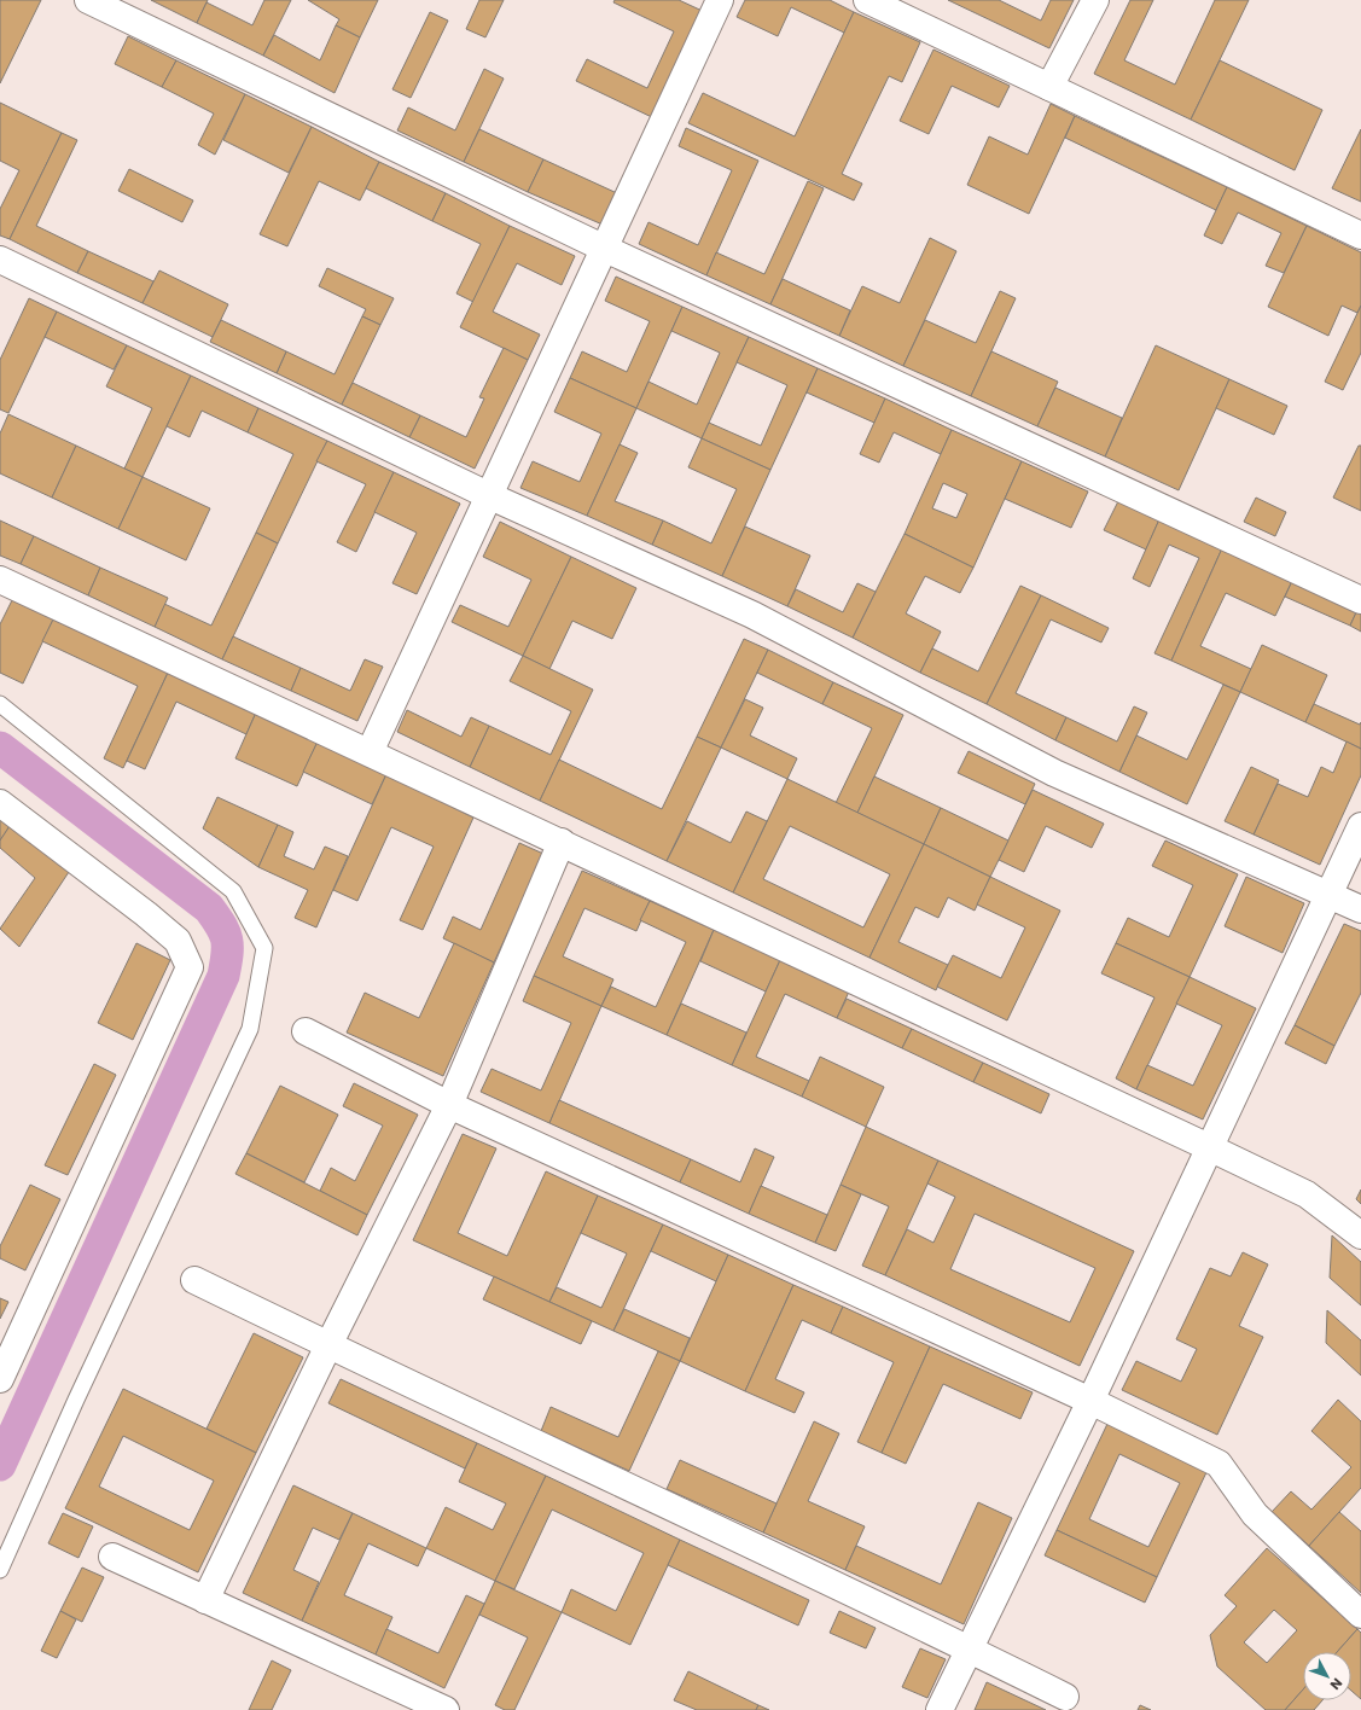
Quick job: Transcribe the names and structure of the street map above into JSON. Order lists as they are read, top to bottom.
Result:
{
  "north": "bottom right"
}
